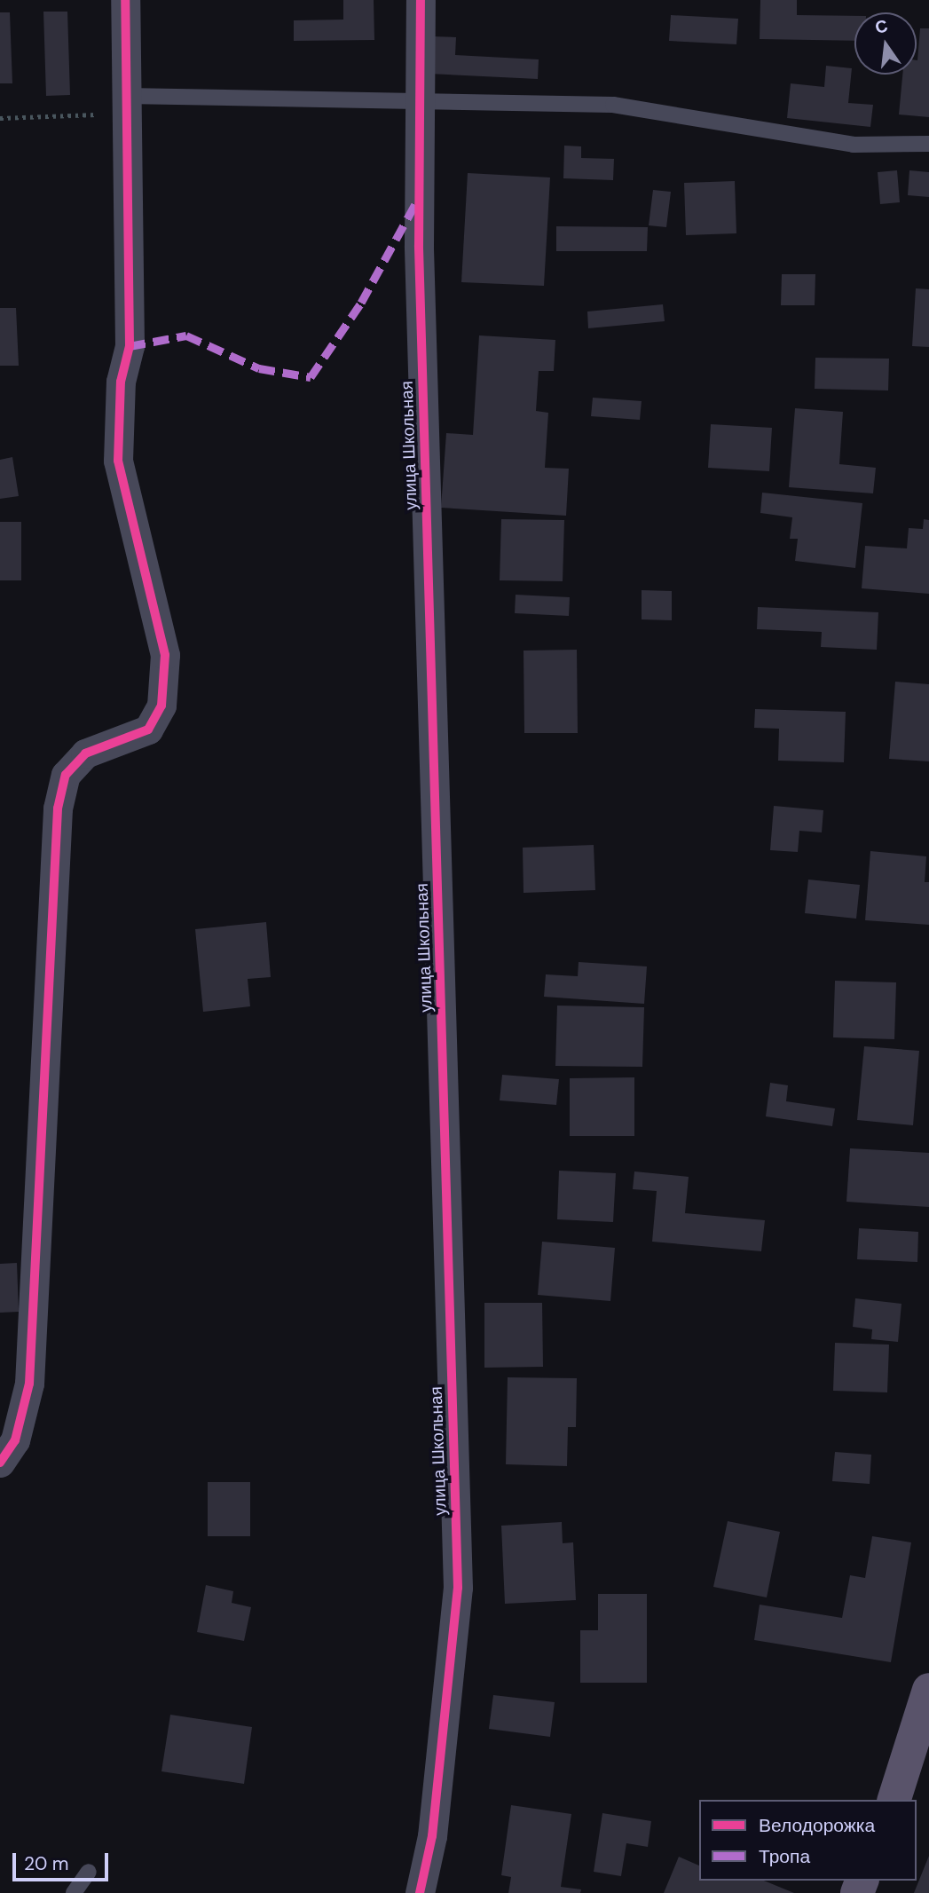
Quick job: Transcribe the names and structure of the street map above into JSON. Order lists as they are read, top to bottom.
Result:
{
  "streets": {
    "street": ["улица Школьная"]
  },
  "legend": ["Велодорожка", "Тропа"],
  "scale_bar": "20 m",
  "north": "top"
}
